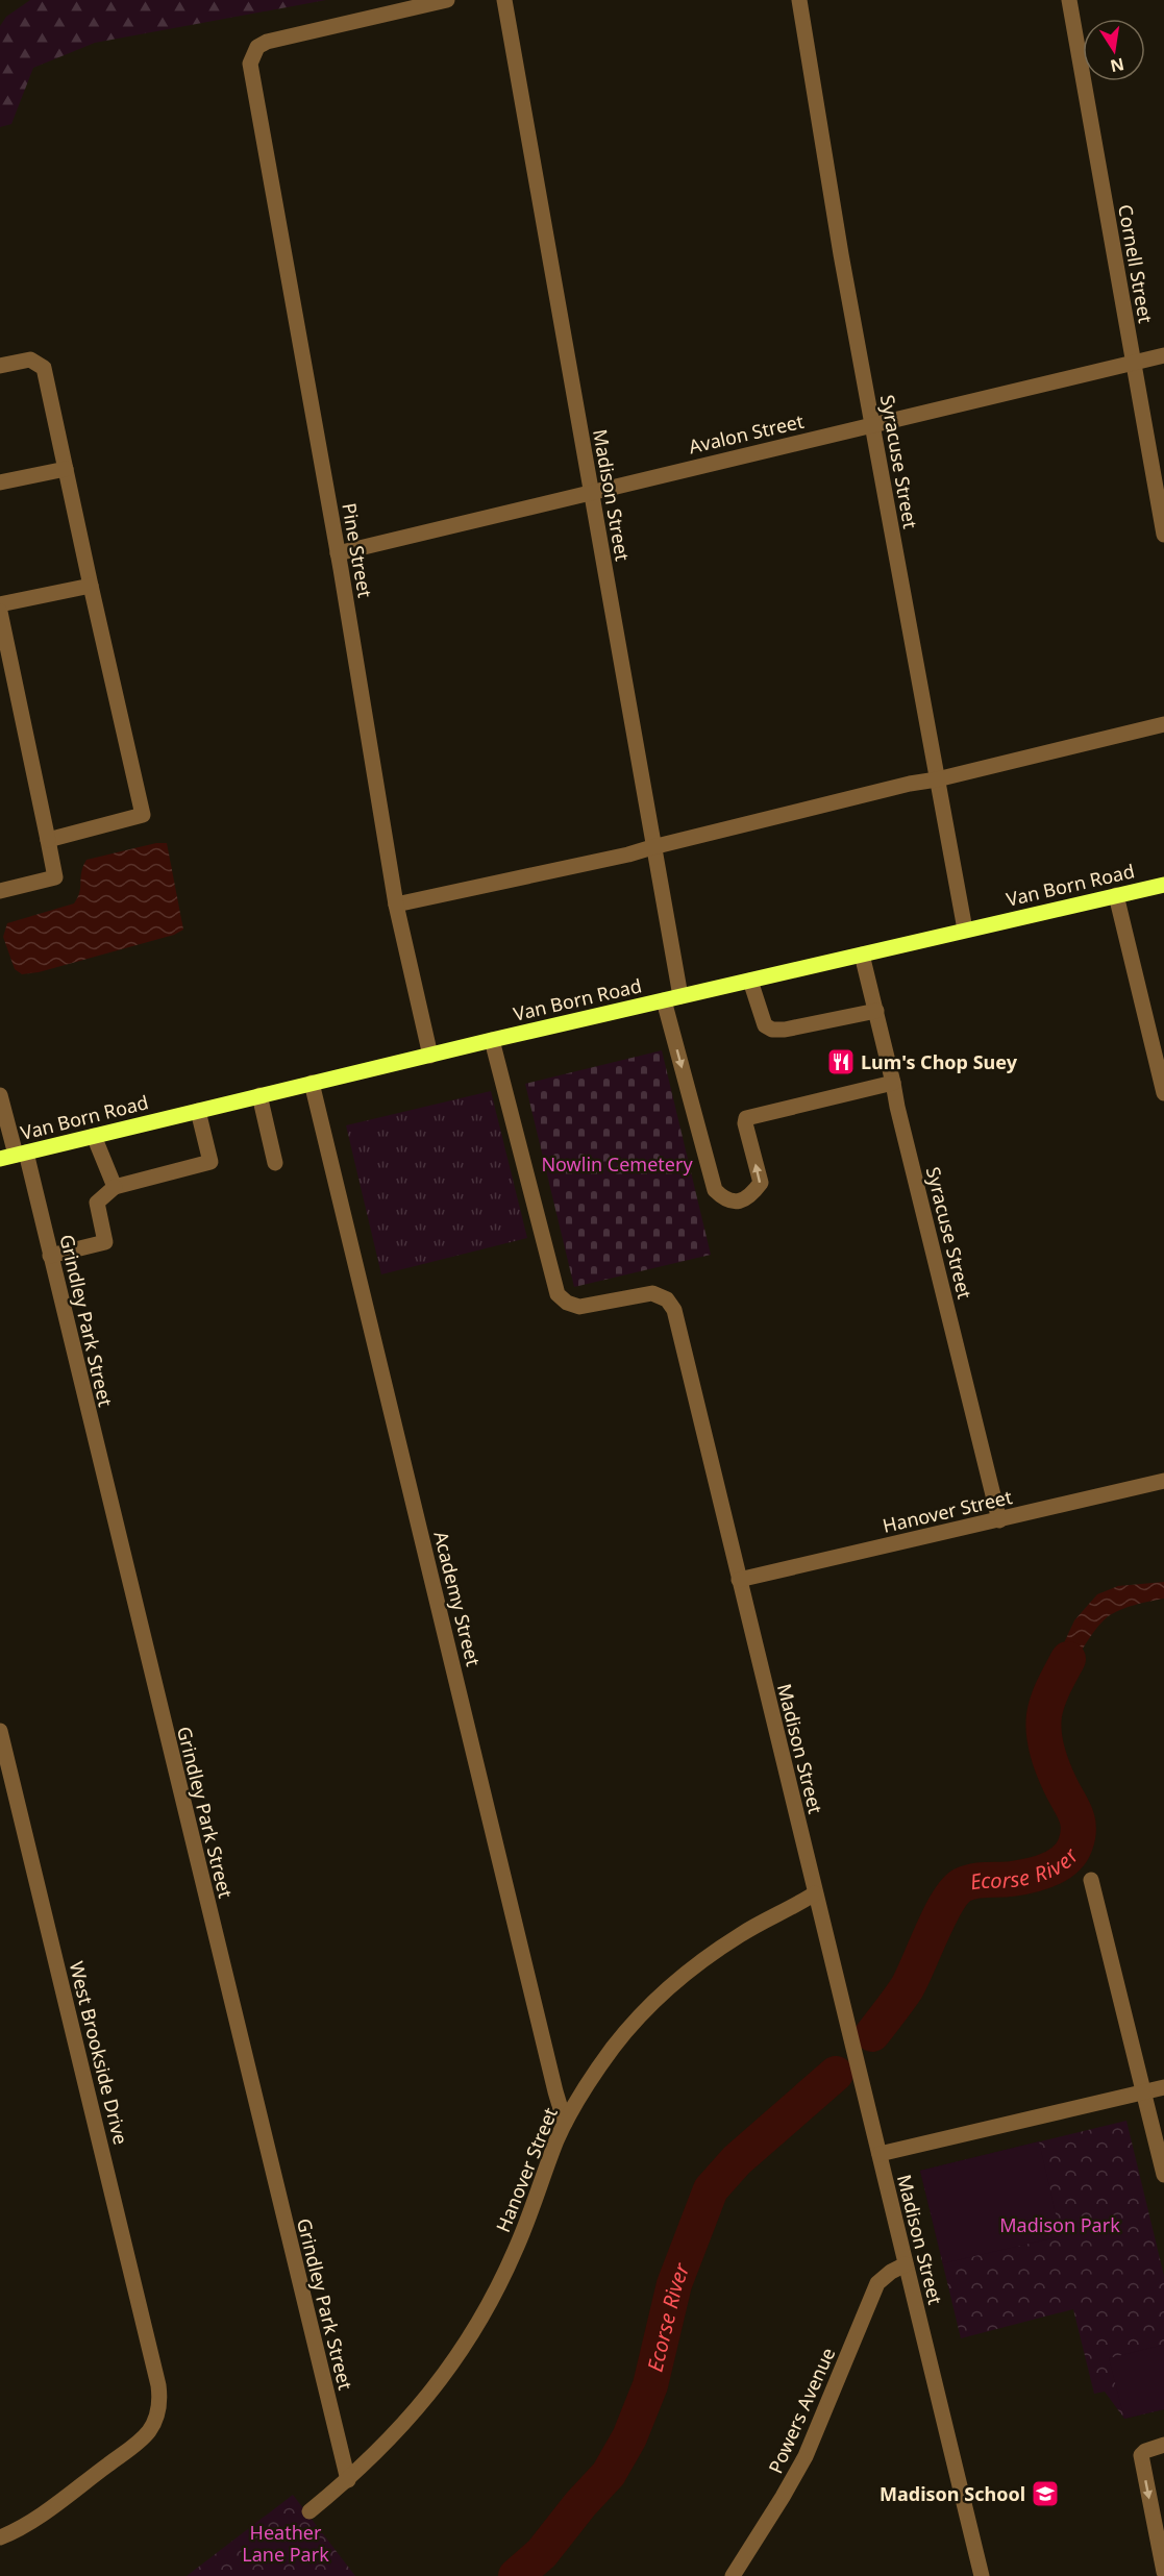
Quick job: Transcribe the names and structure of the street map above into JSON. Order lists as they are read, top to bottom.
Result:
{
  "streets": {
    "main road": ["Van Born Road"],
    "street": [
      "Cornell Street",
      "Avalon Street",
      "Syracuse Street",
      "Madison Street",
      "Pine Street",
      "Grindley Park Street",
      "Hanover Street",
      "Academy Street",
      "West Brookside Drive",
      "Powers Avenue"
    ]
  },
  "crossings": [
    ["Cornell Street", "Avalon Street"],
    ["Avalon Street", "Syracuse Street"],
    ["Avalon Street", "Madison Street"],
    ["Avalon Street", "Pine Street"],
    ["Syracuse Street", "Van Born Road"],
    ["Syracuse Street", "Hanover Street"],
    ["Madison Street", "Van Born Road"],
    ["Madison Street", "Hanover Street"],
    ["Madison Street", "Powers Avenue"],
    ["Pine Street", "Van Born Road"],
    ["Van Born Road", "Grindley Park Street"],
    ["Van Born Road", "Academy Street"],
    ["Grindley Park Street", "Hanover Street"],
    ["Hanover Street", "Academy Street"]
  ],
  "water": ["Ecorse River"],
  "parks": ["Nowlin Cemetery", "Madison Park", "Heather Lane Park"],
  "places": {
    "restaurant": ["Lum's Chop Suey"],
    "school or university": ["Madison School"]
  },
  "north": "bottom"
}
